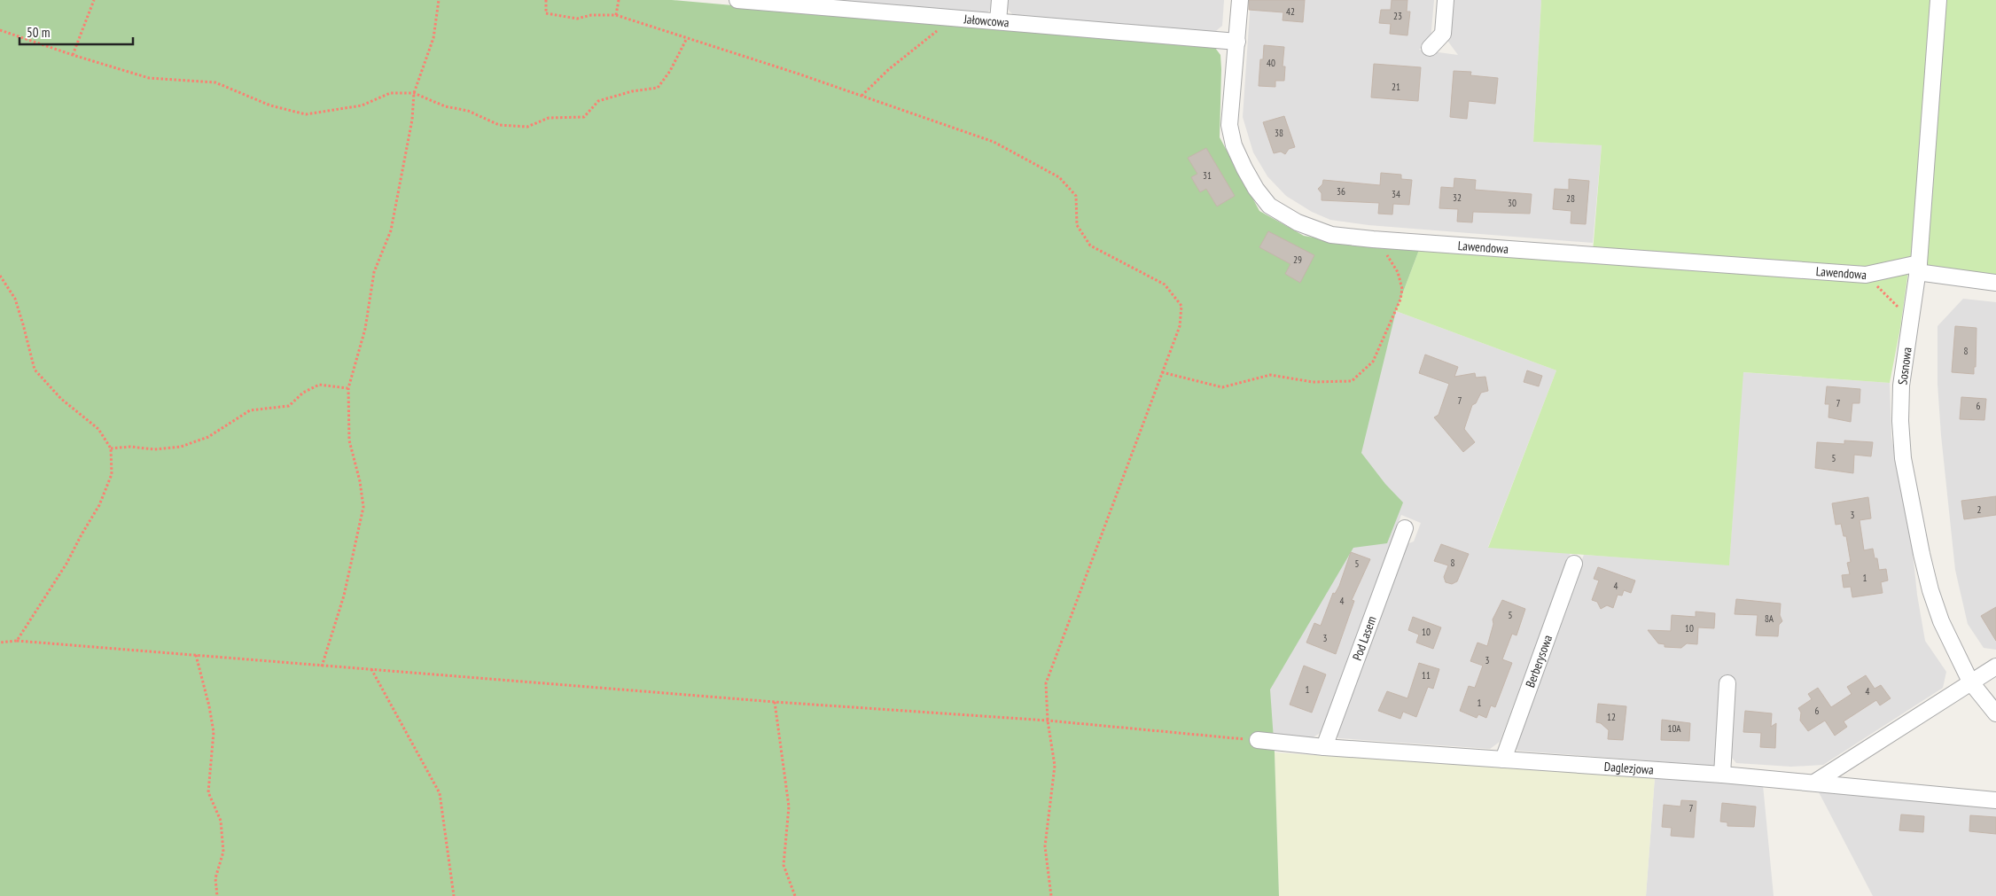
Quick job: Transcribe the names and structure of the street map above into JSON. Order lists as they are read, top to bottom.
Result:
{
  "streets": {
    "street": [
      "Jałowcowa",
      "Lawendowa",
      "Sosnowa",
      "Pod Lasem",
      "Berberysowa",
      "Daglezjowa"
    ]
  },
  "crossings": [
    ["Jałowcowa", "Lawendowa"],
    ["Lawendowa", "Sosnowa"],
    ["Pod Lasem", "Daglezjowa"],
    ["Berberysowa", "Daglezjowa"]
  ],
  "house_numbers": [
    "42",
    "23",
    "40",
    "21",
    "38",
    "31",
    "36",
    "34",
    "32",
    "28",
    "30",
    "29",
    "8",
    "7",
    "7",
    "6",
    "5",
    "2",
    "3",
    "8",
    "5",
    "1",
    "4",
    "4",
    "5",
    "8A",
    "10",
    "10",
    "3",
    "3",
    "11",
    "1",
    "4",
    "1",
    "6",
    "12",
    "10A",
    "7"
  ],
  "scale_bar": "50 m"
}
